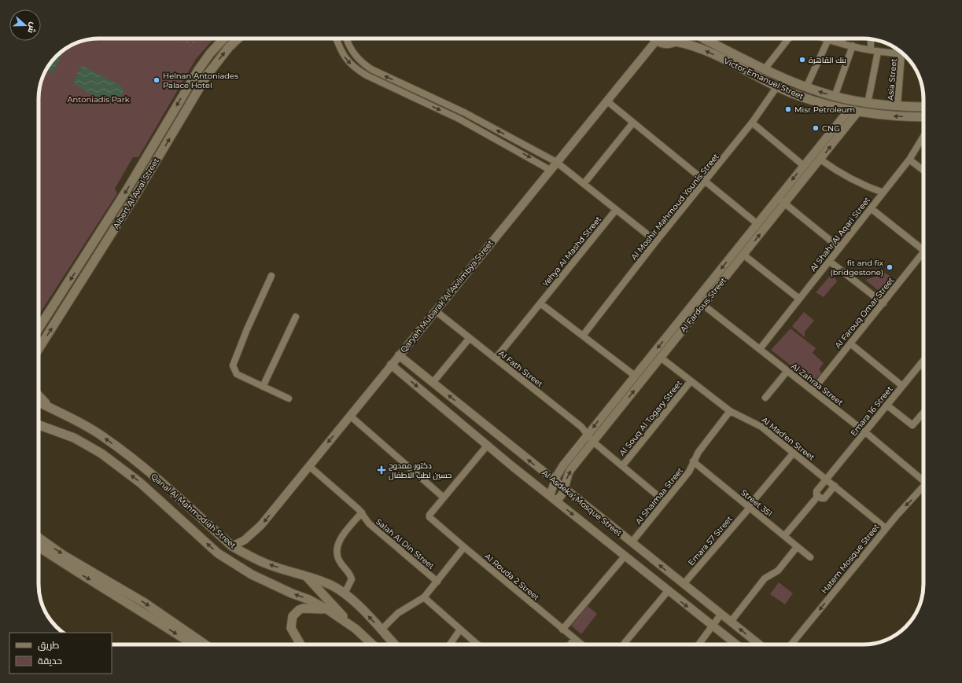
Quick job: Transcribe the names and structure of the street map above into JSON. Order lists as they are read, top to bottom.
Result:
{
  "streets": {
    "main road": ["Victor Emanuel Street", "Albert Al Awal Street", "Qanal Al Mahmodiah Street"],
    "street": [
      "Asia Street",
      "Al Moshir Mahmoud Younis Street",
      "Al Shahr Al Aqari Street",
      "Yehya Al Mashd Street",
      "Qaryah Mubarak Al Awlimbya Street",
      "Al Fardous Street",
      "Al Farouq Omar Street",
      "Al Fath Street",
      "Al Zahraa Street",
      "Emara 16 Street",
      "Al Souq Al Togary Street",
      "Al Mad'en Street",
      "Al Shaimaa Street",
      "Al Asdeka' Mosque Street",
      "Street 351",
      "Emara 57 Street",
      "Salah Al Din Street",
      "Hatem Mosque Street",
      "Al Rouda 2 Street"
    ]
  },
  "crossings": [
    ["Victor Emanuel Street", "Asia Street"],
    ["Victor Emanuel Street", "Al Moshir Mahmoud Younis Street"],
    ["Victor Emanuel Street", "Qaryah Mubarak Al Awlimbya Street"],
    ["Victor Emanuel Street", "Al Fardous Street"],
    ["Al Shahr Al Aqari Street", "Al Zahraa Street"],
    ["Yehya Al Mashd Street", "Al Fath Street"],
    ["Qaryah Mubarak Al Awlimbya Street", "Al Fath Street"],
    ["Qaryah Mubarak Al Awlimbya Street", "Al Asdeka' Mosque Street"],
    ["Qaryah Mubarak Al Awlimbya Street", "Qanal Al Mahmodiah Street"],
    ["Qaryah Mubarak Al Awlimbya Street", "Salah Al Din Street"],
    ["Al Fardous Street", "Al Fath Street"],
    ["Al Fardous Street", "Al Zahraa Street"],
    ["Al Fardous Street", "Al Mad'en Street"],
    ["Al Fardous Street", "Al Asdeka' Mosque Street"],
    ["Al Farouq Omar Street", "Al Zahraa Street"],
    ["Al Zahraa Street", "Emara 16 Street"],
    ["Emara 16 Street", "Al Mad'en Street"],
    ["Al Souq Al Togary Street", "Al Mad'en Street"],
    ["Al Mad'en Street", "Al Shaimaa Street"],
    ["Al Mad'en Street", "Emara 57 Street"],
    ["Al Mad'en Street", "Hatem Mosque Street"],
    ["Al Shaimaa Street", "Al Asdeka' Mosque Street"],
    ["Al Shaimaa Street", "Street 351"],
    ["Al Asdeka' Mosque Street", "Emara 57 Street"],
    ["Street 351", "Emara 57 Street"]
  ],
  "one_way": ["Qanal Al Mahmodiah Street", "Hatem Mosque Street"],
  "parks": ["Antoniadis Park"],
  "places": {
    "other": [
      "بنك القاهرة",
      "Helnan Antoniades Palace Hotel",
      "Misr Petroleum",
      "CNG",
      "fit and fix (bridgestone)"
    ],
    "health": ["دكتور ممدوح حسين لطب الاطفال"]
  },
  "legend": ["طريق", "حديقة"],
  "north": "right"
}
